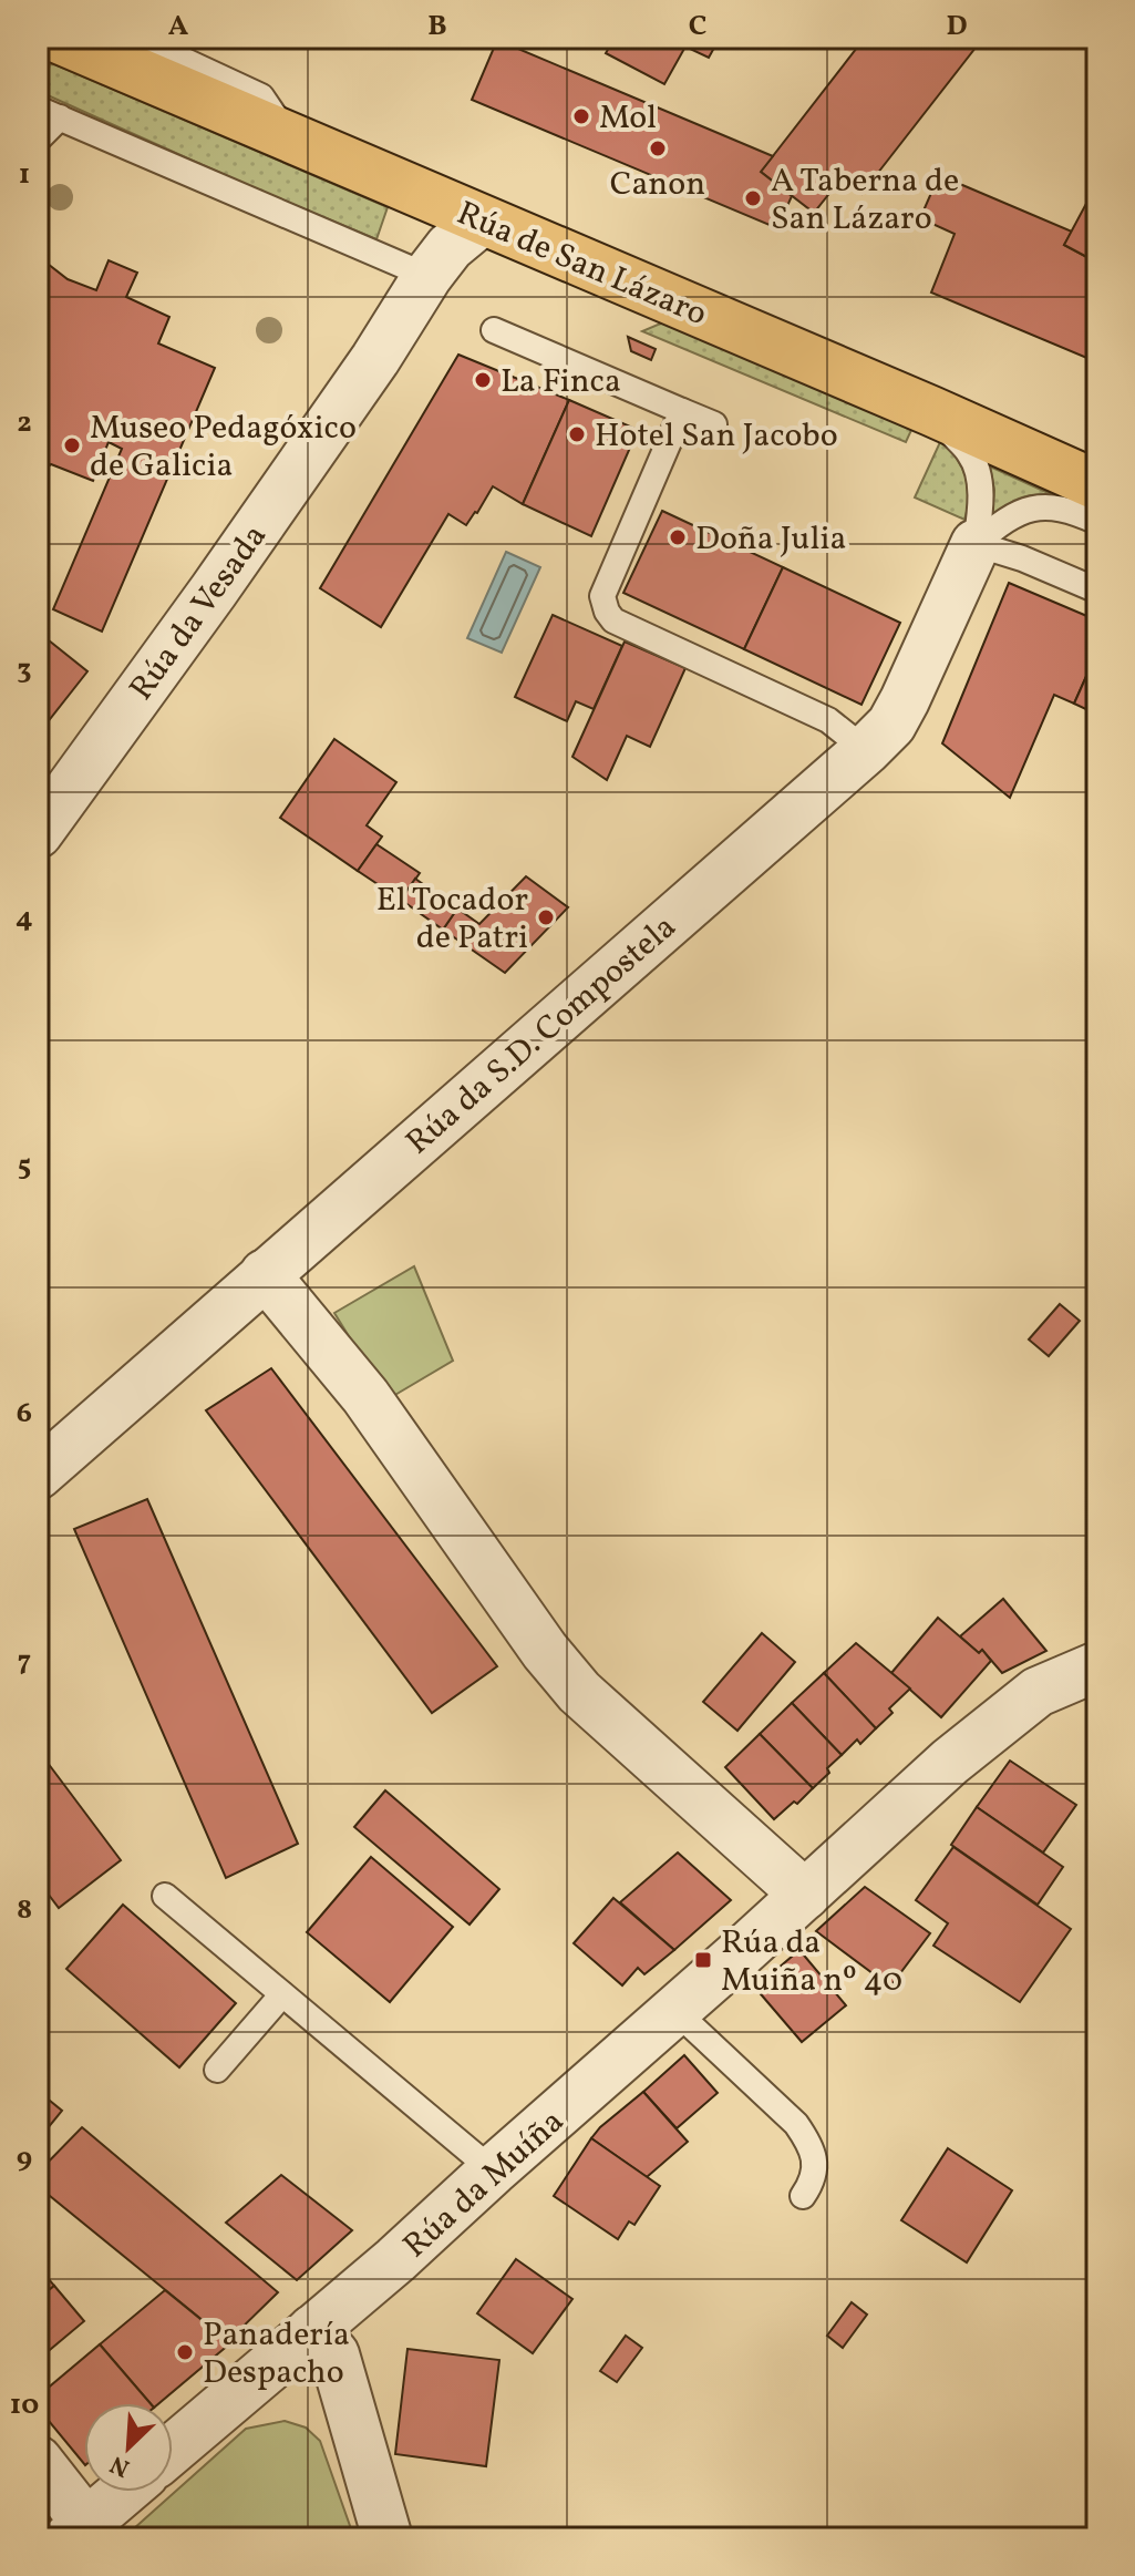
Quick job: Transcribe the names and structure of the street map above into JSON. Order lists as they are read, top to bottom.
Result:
{
  "streets": {
    "main road": ["Rúa de San Lázaro"],
    "street": ["Rúa da Vesada", "Rúa da S.D. Compostela", "Rúa da Muíña"]
  },
  "crossings": [
    ["Rúa de San Lázaro", "Rúa da Vesada"]
  ],
  "places": {
    "other": [
      "Mol",
      "Canon",
      "A Taberna de San Lázaro",
      "La Finca",
      "Hotel San Jacobo",
      "Museo Pedagóxico de Galicia",
      "Doña Julia",
      "El Tocador de Patri",
      "Panadería Despacho"
    ],
    "transit": ["Rúa da Muiña nº 40"]
  },
  "north": "bottom left",
  "grid": {
    "columns": [
      "A",
      "B",
      "C",
      "D"
    ],
    "rows": [
      "1",
      "2",
      "3",
      "4",
      "5",
      "6",
      "7",
      "8",
      "9",
      "10"
    ]
  }
}
